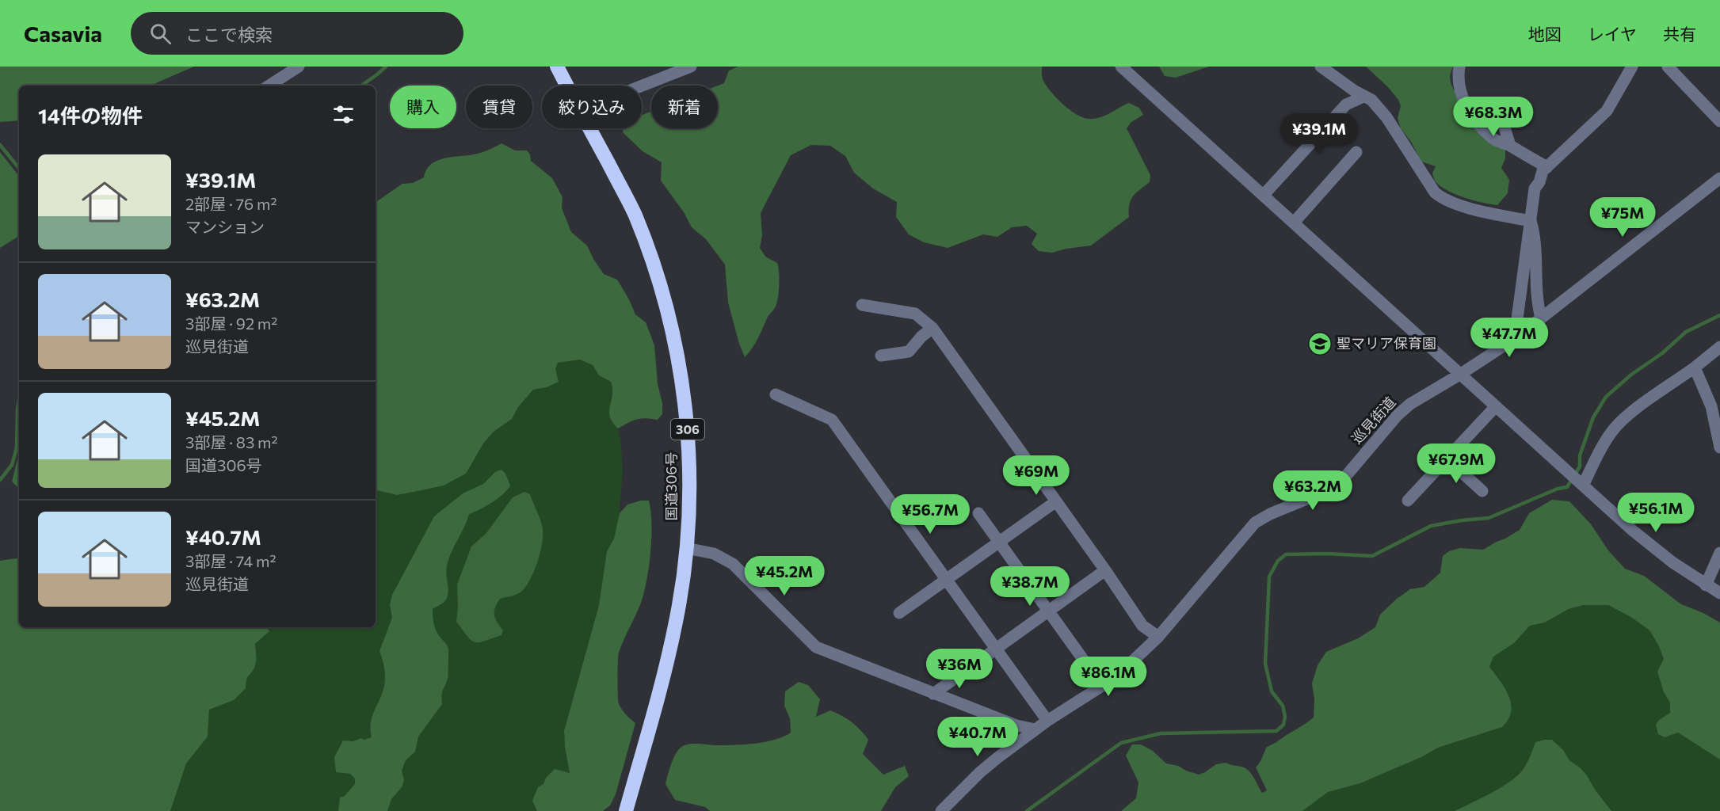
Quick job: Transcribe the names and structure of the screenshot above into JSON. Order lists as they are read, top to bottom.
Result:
{
  "streets": {
    "highway": ["306", "国道306号"],
    "street": ["巡見街道"]
  },
  "places": {
    "school or university": ["聖マリア保育園"]
  },
  "page": {
    "header": "Casavia",
    "search": "ここで検索",
    "nav": ["地図", "レイヤ", "共有"],
    "chip": [
      "購入",
      "賃貸",
      "絞り込み",
      "新着"
    ],
    "heading": "14件の物件",
    "price": [
      "¥68.3M",
      "¥39.1M",
      "¥75M",
      "¥47.7M",
      "¥67.9M",
      "¥69M",
      "¥63.2M",
      "¥56.1M",
      "¥56.7M",
      "¥45.2M",
      "¥38.7M",
      "¥36M",
      "¥86.1M",
      "¥40.7M"
    ],
    "list": [
      {
        "name": "¥39.1M",
        "note": "2部屋 · 76 m² · マンション"
      },
      {
        "name": "¥63.2M",
        "note": "3部屋 · 92 m² · 巡見街道"
      },
      {
        "name": "¥45.2M",
        "note": "3部屋 · 83 m² · 国道306号"
      },
      {
        "name": "¥40.7M",
        "note": "3部屋 · 74 m² · 巡見街道"
      }
    ]
  }
}
